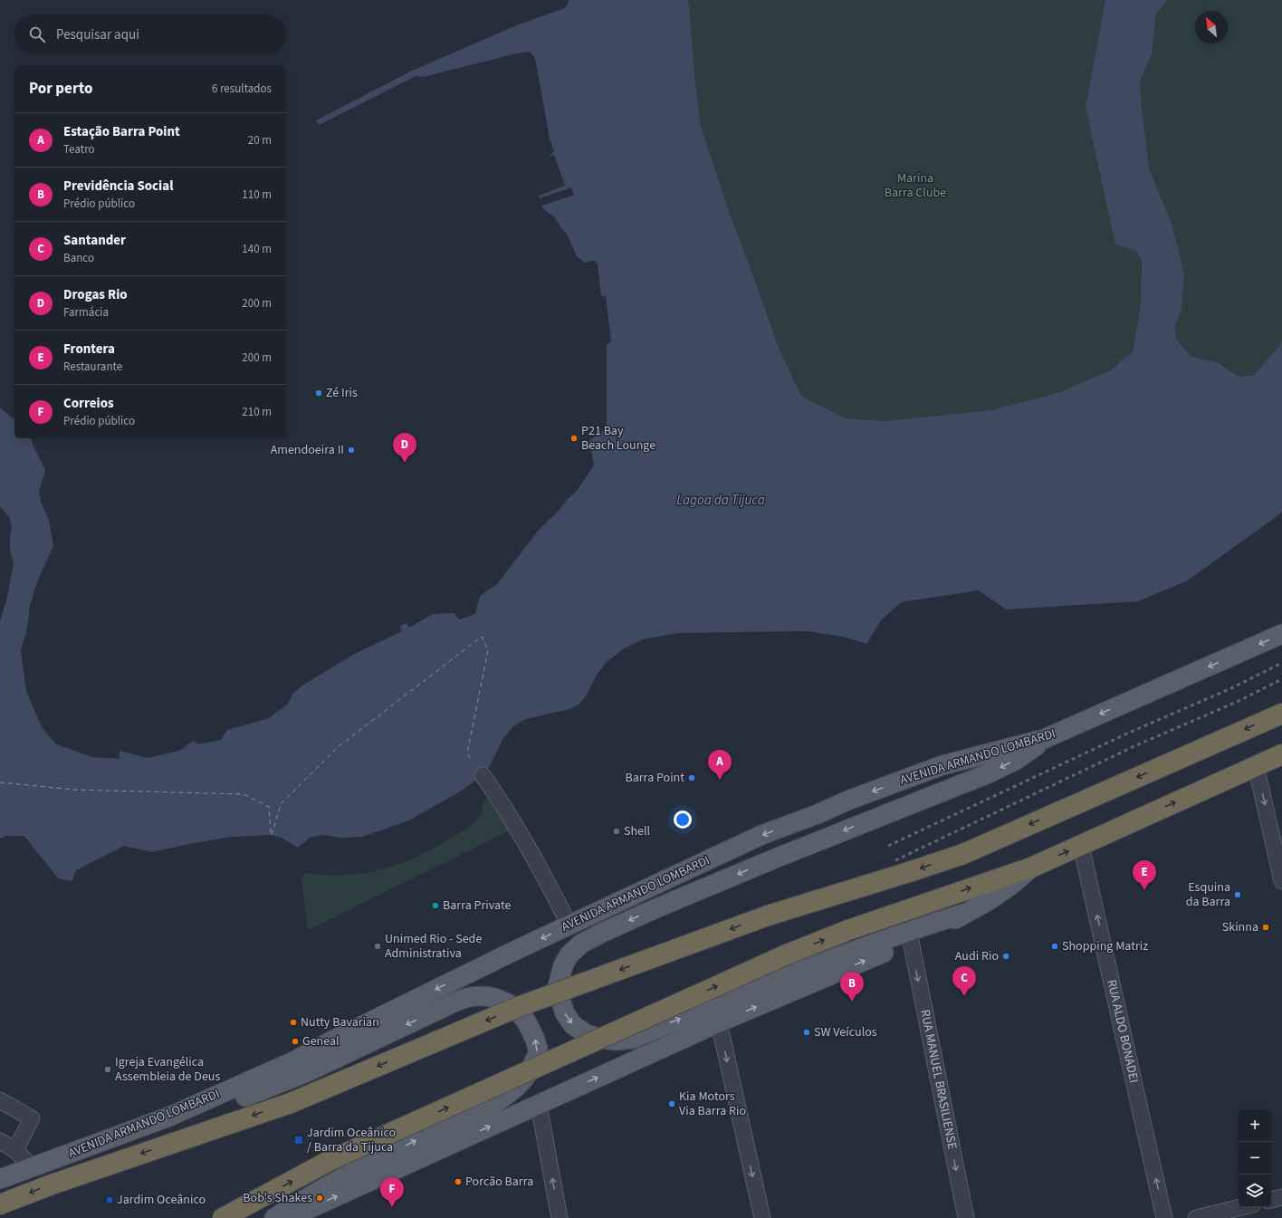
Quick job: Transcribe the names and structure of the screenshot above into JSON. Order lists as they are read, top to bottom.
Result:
{
  "streets": {
    "highway": ["AVENIDA ARMANDO LOMBARDI"],
    "street": ["RUA ALDO BONADEI", "RUA MANUEL BRASILIENSE"]
  },
  "one_way": ["RUA ALDO BONADEI", "RUA MANUEL BRASILIENSE"],
  "water": ["Lagoa da Tijuca"],
  "parks": ["Marina Barra Clube"],
  "places": {
    "other": [
      "Zé Iris",
      "P21 Bay Beach Lounge",
      "Amendoeira II",
      "Barra Point",
      "Shell",
      "Esquina da Barra",
      "Barra Private",
      "Skinna",
      "Unimed Rio - Sede Administrativa",
      "Shopping Matriz",
      "Audi Rio",
      "Nutty Bavarian",
      "SW Veículos",
      "Geneal",
      "Igreja Evangélica Assembleia de Deus",
      "Kia Motors Via Barra Rio",
      "Porcão Barra",
      "Bob's Shakes"
    ],
    "transit": ["Jardim Oceânico / Barra da Tijuca", "Jardim Oceânico"]
  },
  "north": "top left",
  "page": {
    "search": "Pesquisar aqui",
    "heading": ["Por perto", "6 resultados"],
    "list": [
      {
        "mark": "A",
        "name": "Estação Barra Point",
        "note": "Teatro",
        "value": "20 m"
      },
      {
        "mark": "B",
        "name": "Previdência Social",
        "note": "Prédio público",
        "value": "110 m"
      },
      {
        "mark": "C",
        "name": "Santander",
        "note": "Banco",
        "value": "140 m"
      },
      {
        "mark": "D",
        "name": "Drogas Rio",
        "note": "Farmácia",
        "value": "200 m"
      },
      {
        "mark": "E",
        "name": "Frontera",
        "note": "Restaurante",
        "value": "200 m"
      },
      {
        "mark": "F",
        "name": "Correios",
        "note": "Prédio público",
        "value": "210 m"
      }
    ],
    "pins": [
      "D",
      "A",
      "E",
      "C",
      "B",
      "F"
    ],
    "map_buttons": ["+", "−"]
  }
}
